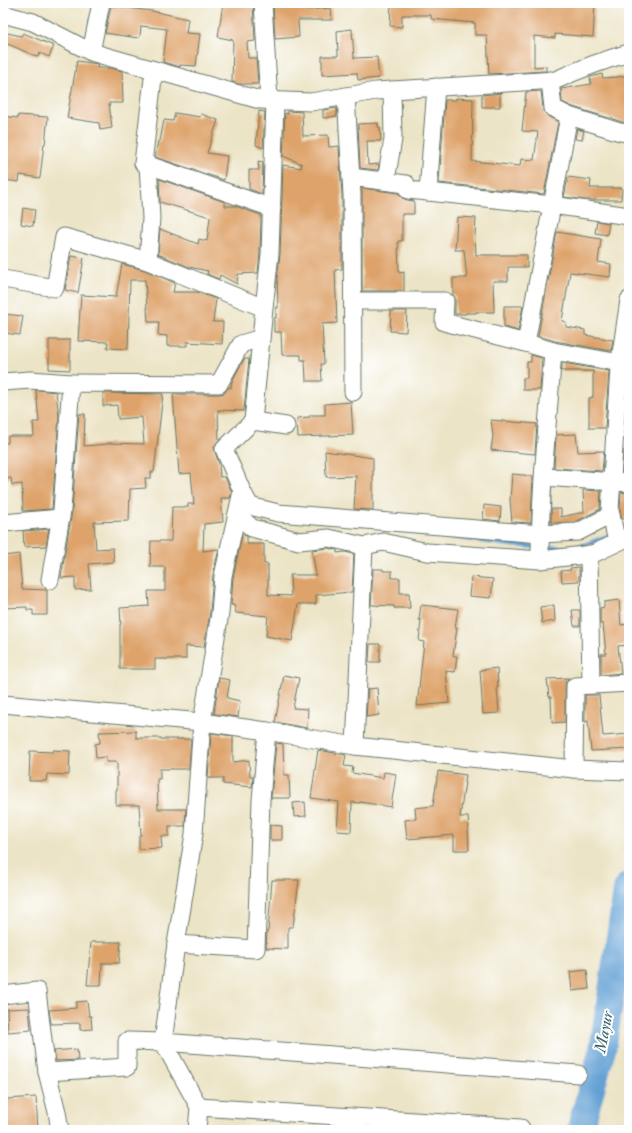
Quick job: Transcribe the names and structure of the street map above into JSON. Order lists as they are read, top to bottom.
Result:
{
  "water": ["Mayur"]
}
